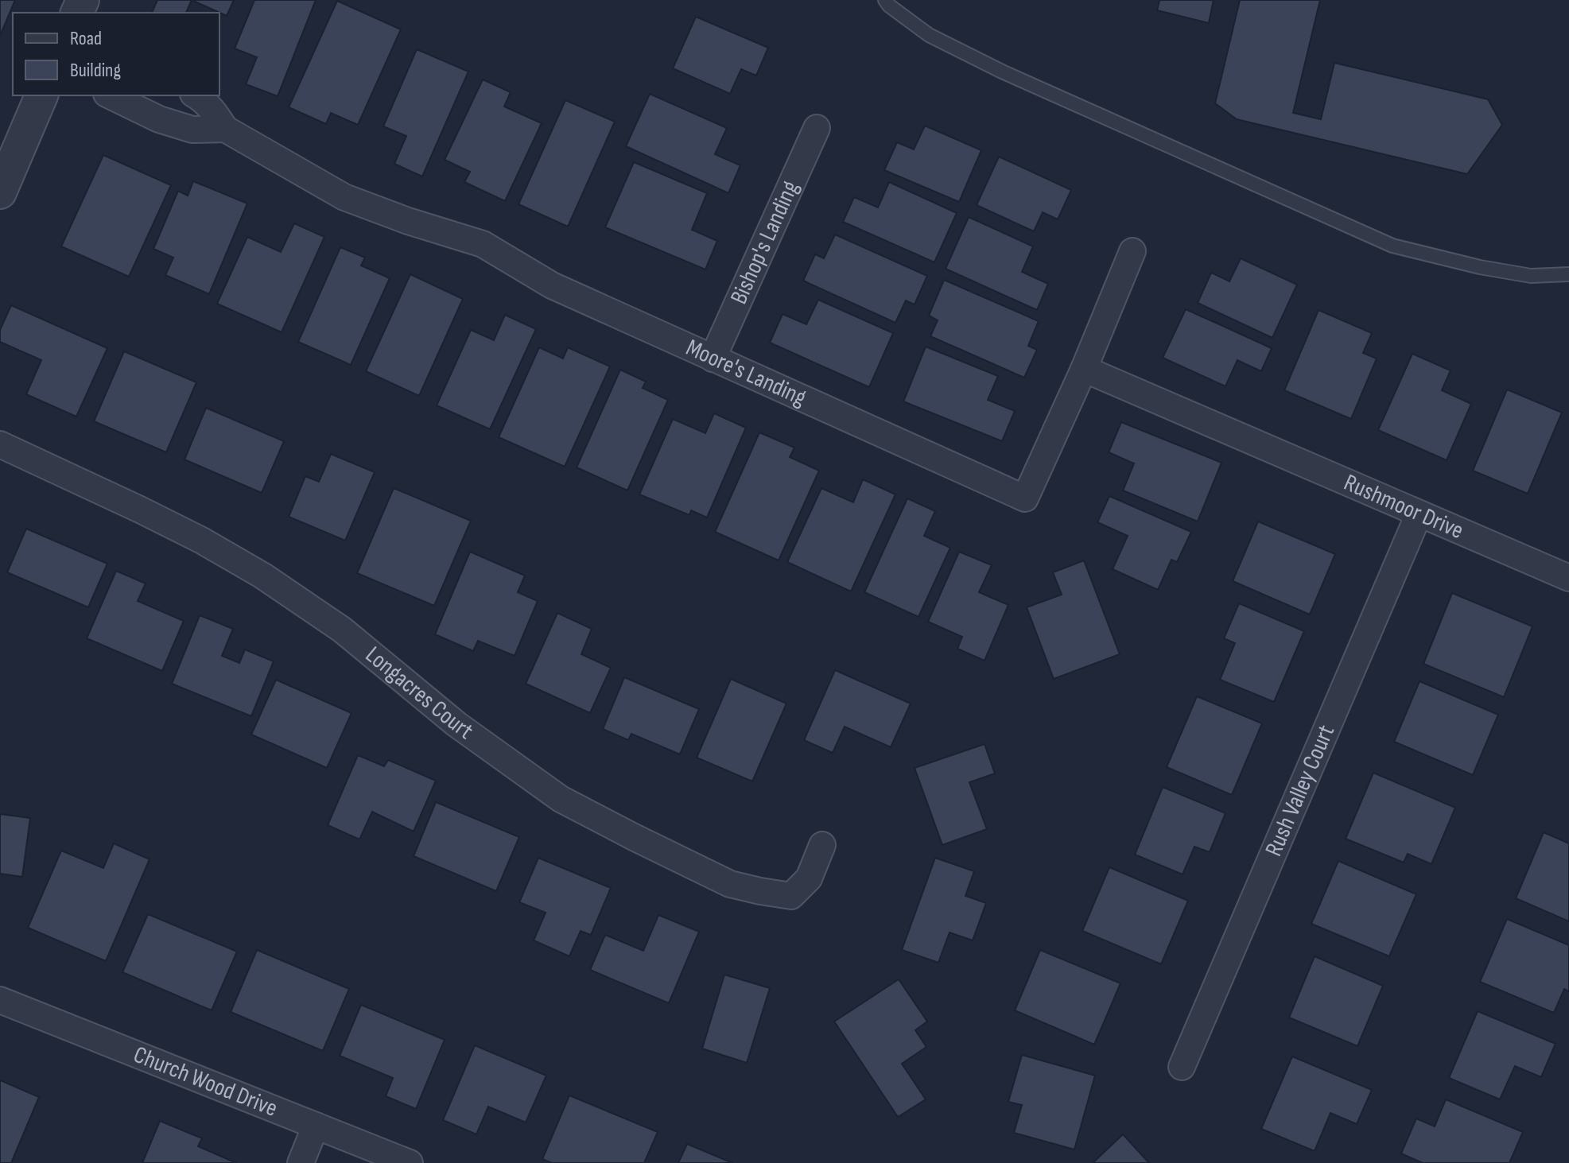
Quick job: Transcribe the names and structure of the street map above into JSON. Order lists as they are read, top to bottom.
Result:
{
  "streets": {
    "street": [
      "Bishop's Landing",
      "Moore's Landing",
      "Rushmoor Drive",
      "Longacres Court",
      "Rush Valley Court",
      "Church Wood Drive"
    ]
  },
  "crossings": [
    ["Bishop's Landing", "Moore's Landing"],
    ["Moore's Landing", "Rushmoor Drive"],
    ["Rushmoor Drive", "Rush Valley Court"]
  ],
  "legend": ["Road", "Building"]
}
